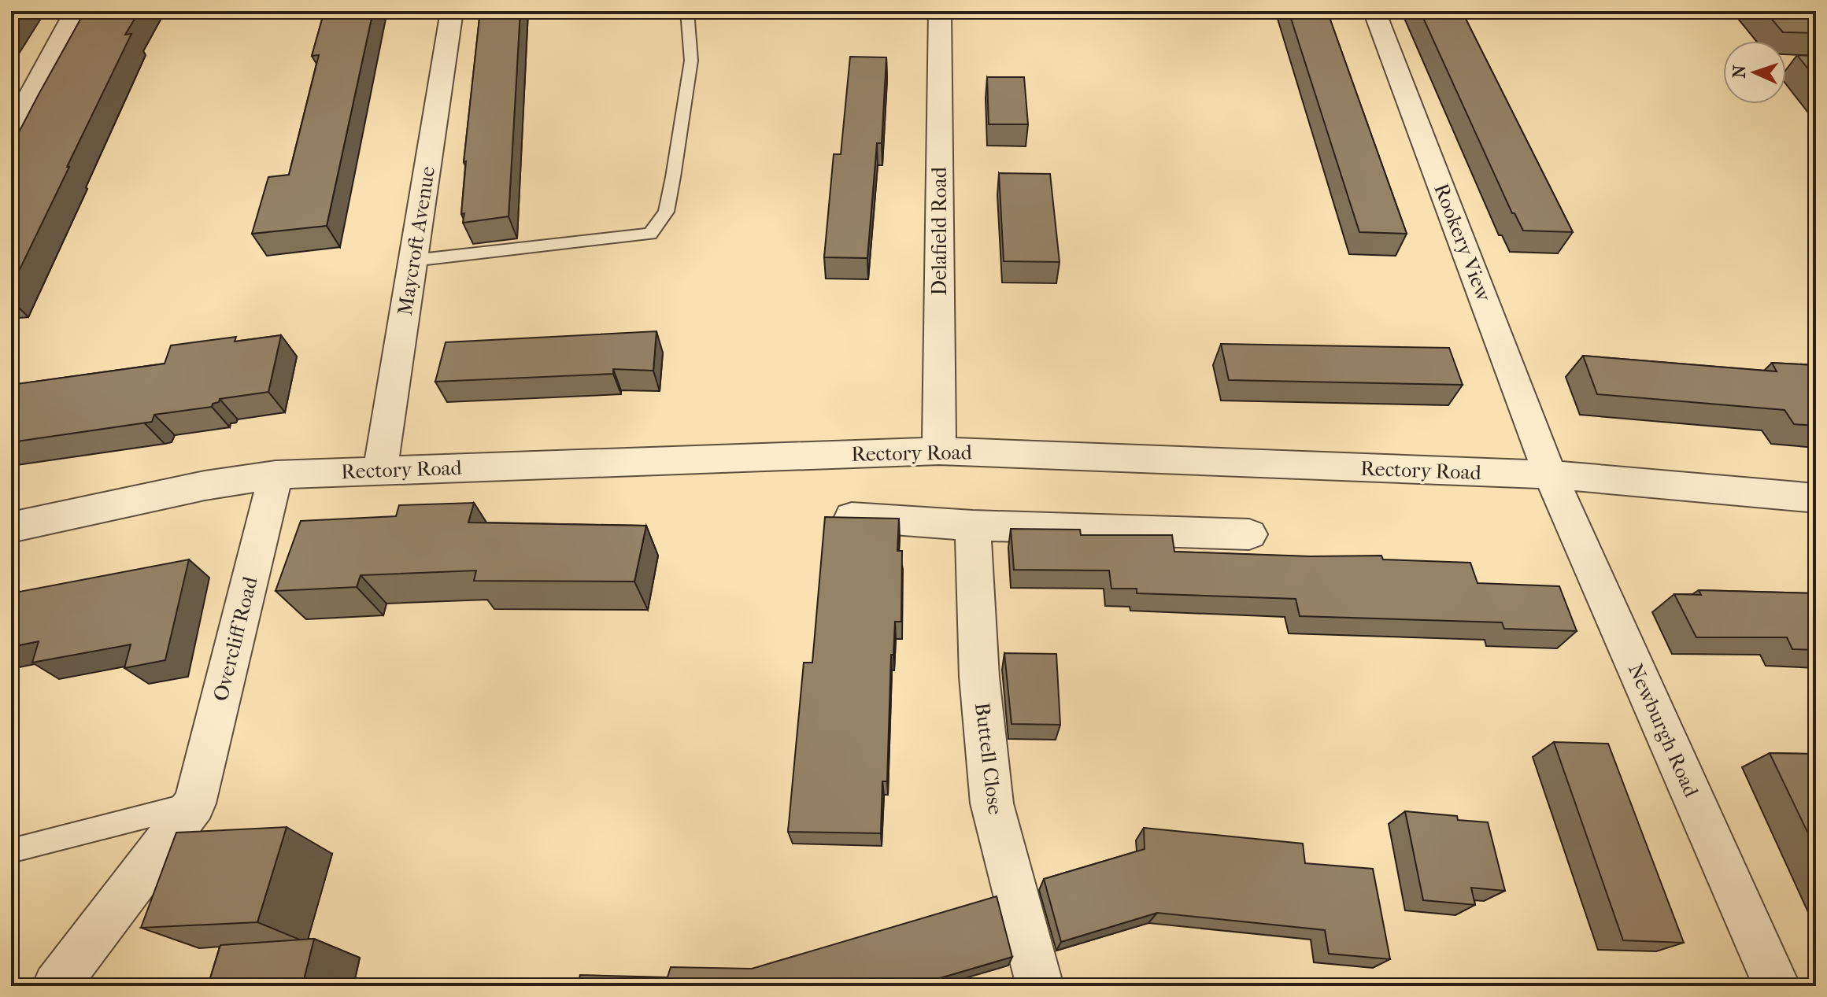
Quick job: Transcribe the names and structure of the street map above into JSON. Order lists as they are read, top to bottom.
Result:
{
  "streets": {
    "street": [
      "Delafield Road",
      "Maycroft Avenue",
      "Rookery View",
      "Rectory Road",
      "Overcliff Road",
      "Newburgh Road",
      "Buttell Close"
    ]
  },
  "crossings": [
    ["Delafield Road", "Rectory Road"],
    ["Maycroft Avenue", "Rectory Road"],
    ["Rookery View", "Rectory Road"],
    ["Rookery View", "Newburgh Road"],
    ["Rectory Road", "Overcliff Road"],
    ["Rectory Road", "Newburgh Road"]
  ],
  "north": "left"
}
